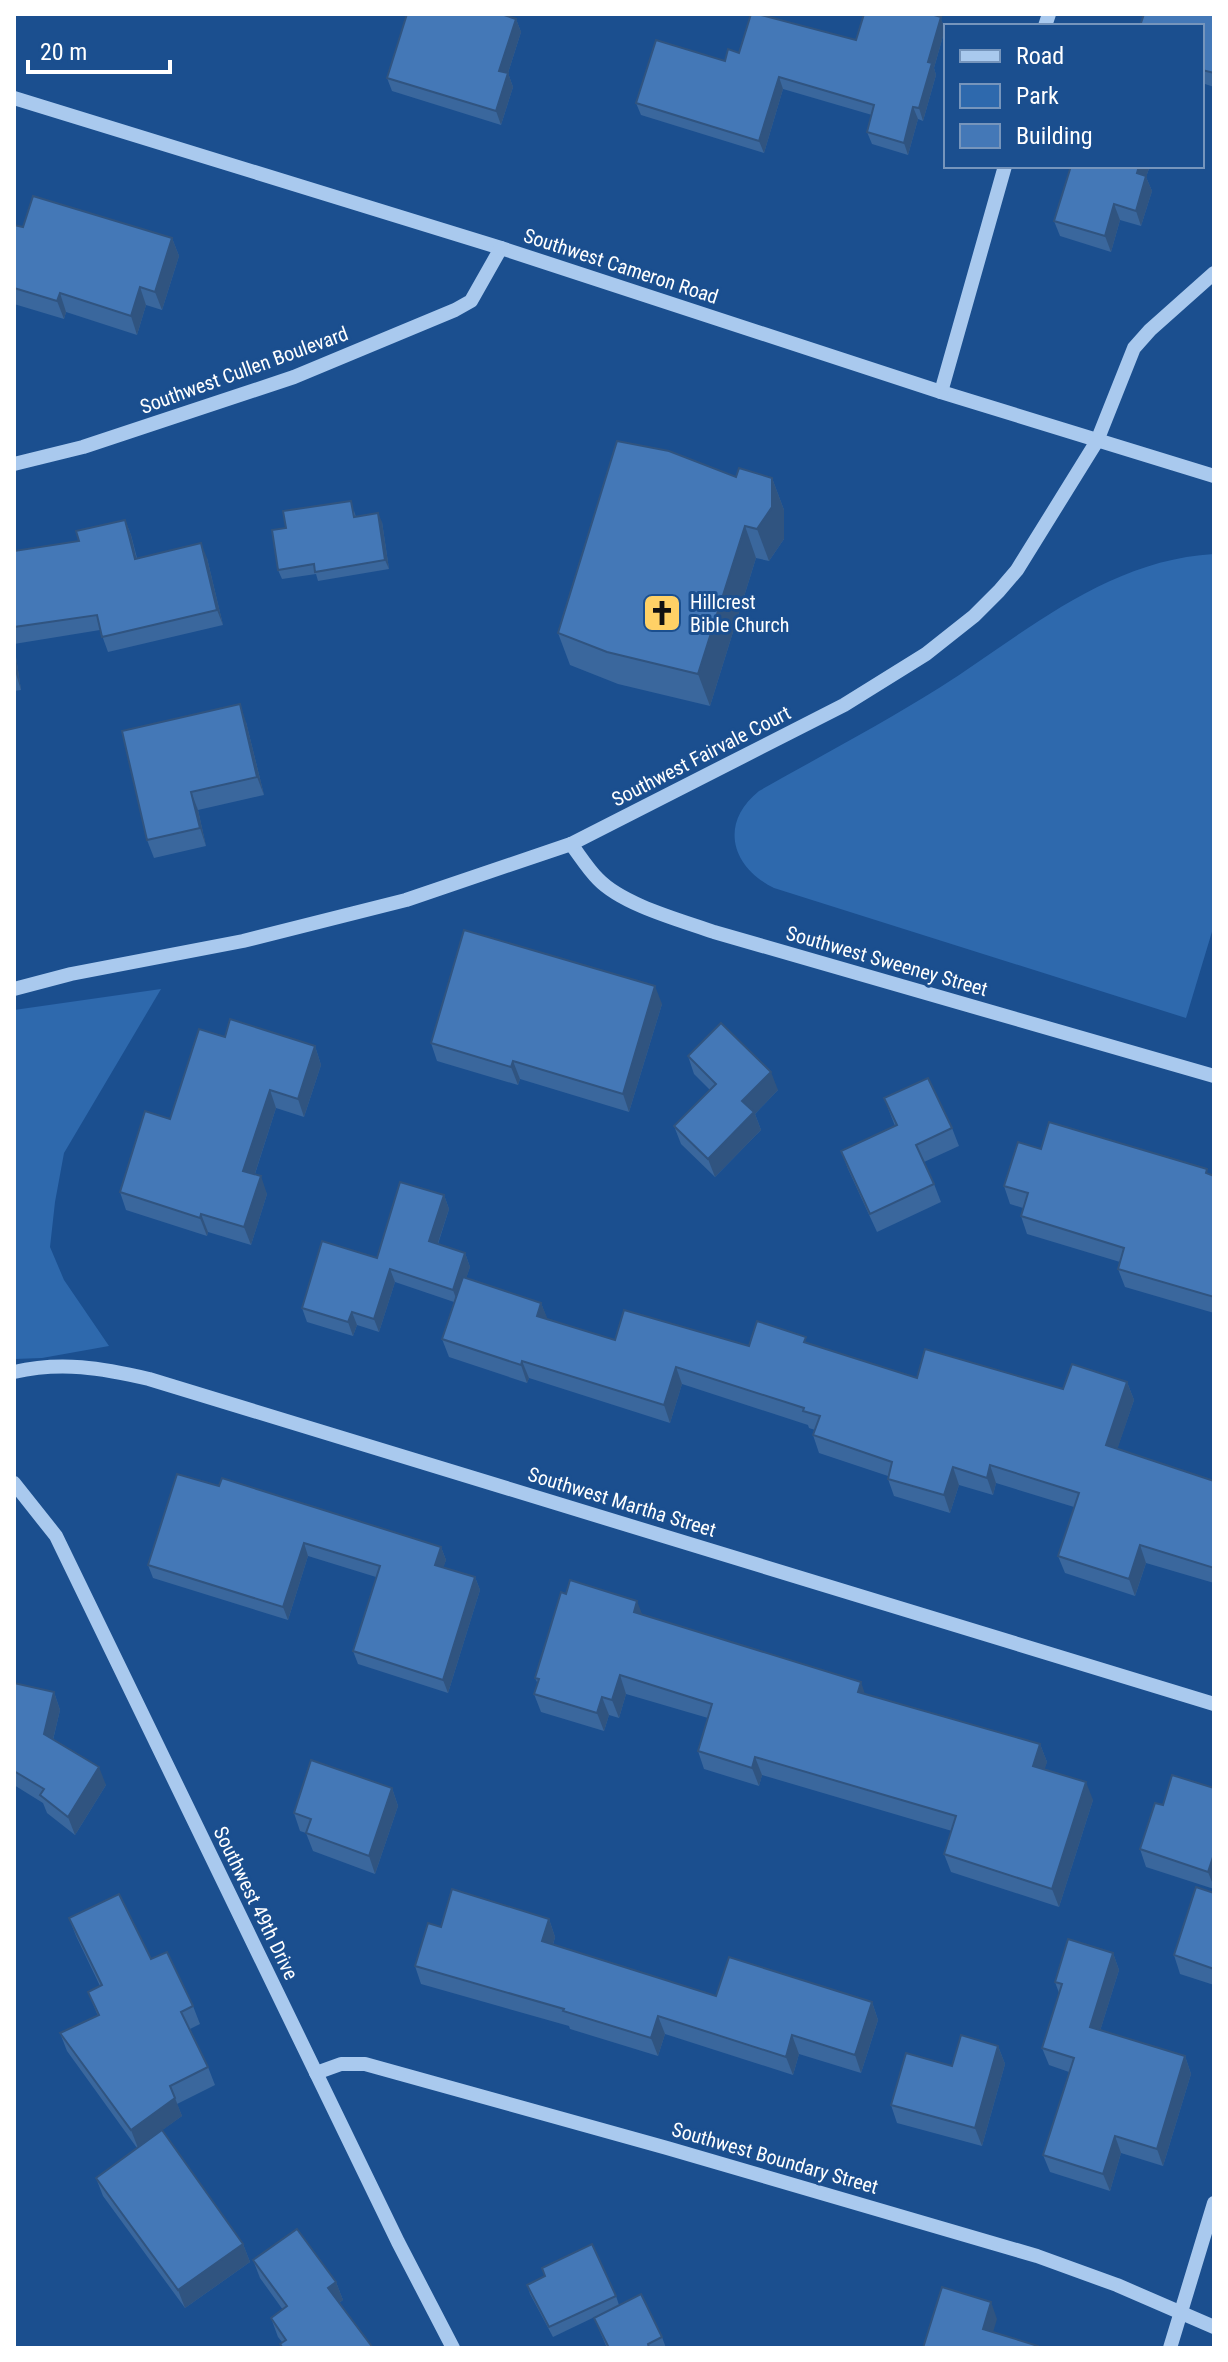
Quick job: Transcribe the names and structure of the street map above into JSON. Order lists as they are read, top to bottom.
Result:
{
  "streets": {
    "street": [
      "Southwest Cameron Road",
      "Southwest Cullen Boulevard",
      "Southwest Fairvale Court",
      "Southwest Sweeney Street",
      "Southwest Martha Street",
      "Southwest 49th Drive",
      "Southwest Boundary Street"
    ]
  },
  "crossings": [
    ["Southwest Cameron Road", "Southwest Cullen Boulevard"],
    ["Southwest Cameron Road", "Southwest Fairvale Court"],
    ["Southwest Fairvale Court", "Southwest Sweeney Street"],
    ["Southwest 49th Drive", "Southwest Boundary Street"]
  ],
  "places": {
    "church": ["Hillcrest Bible Church"]
  },
  "legend": ["Road", "Park", "Building"],
  "scale_bar": "20 m"
}
